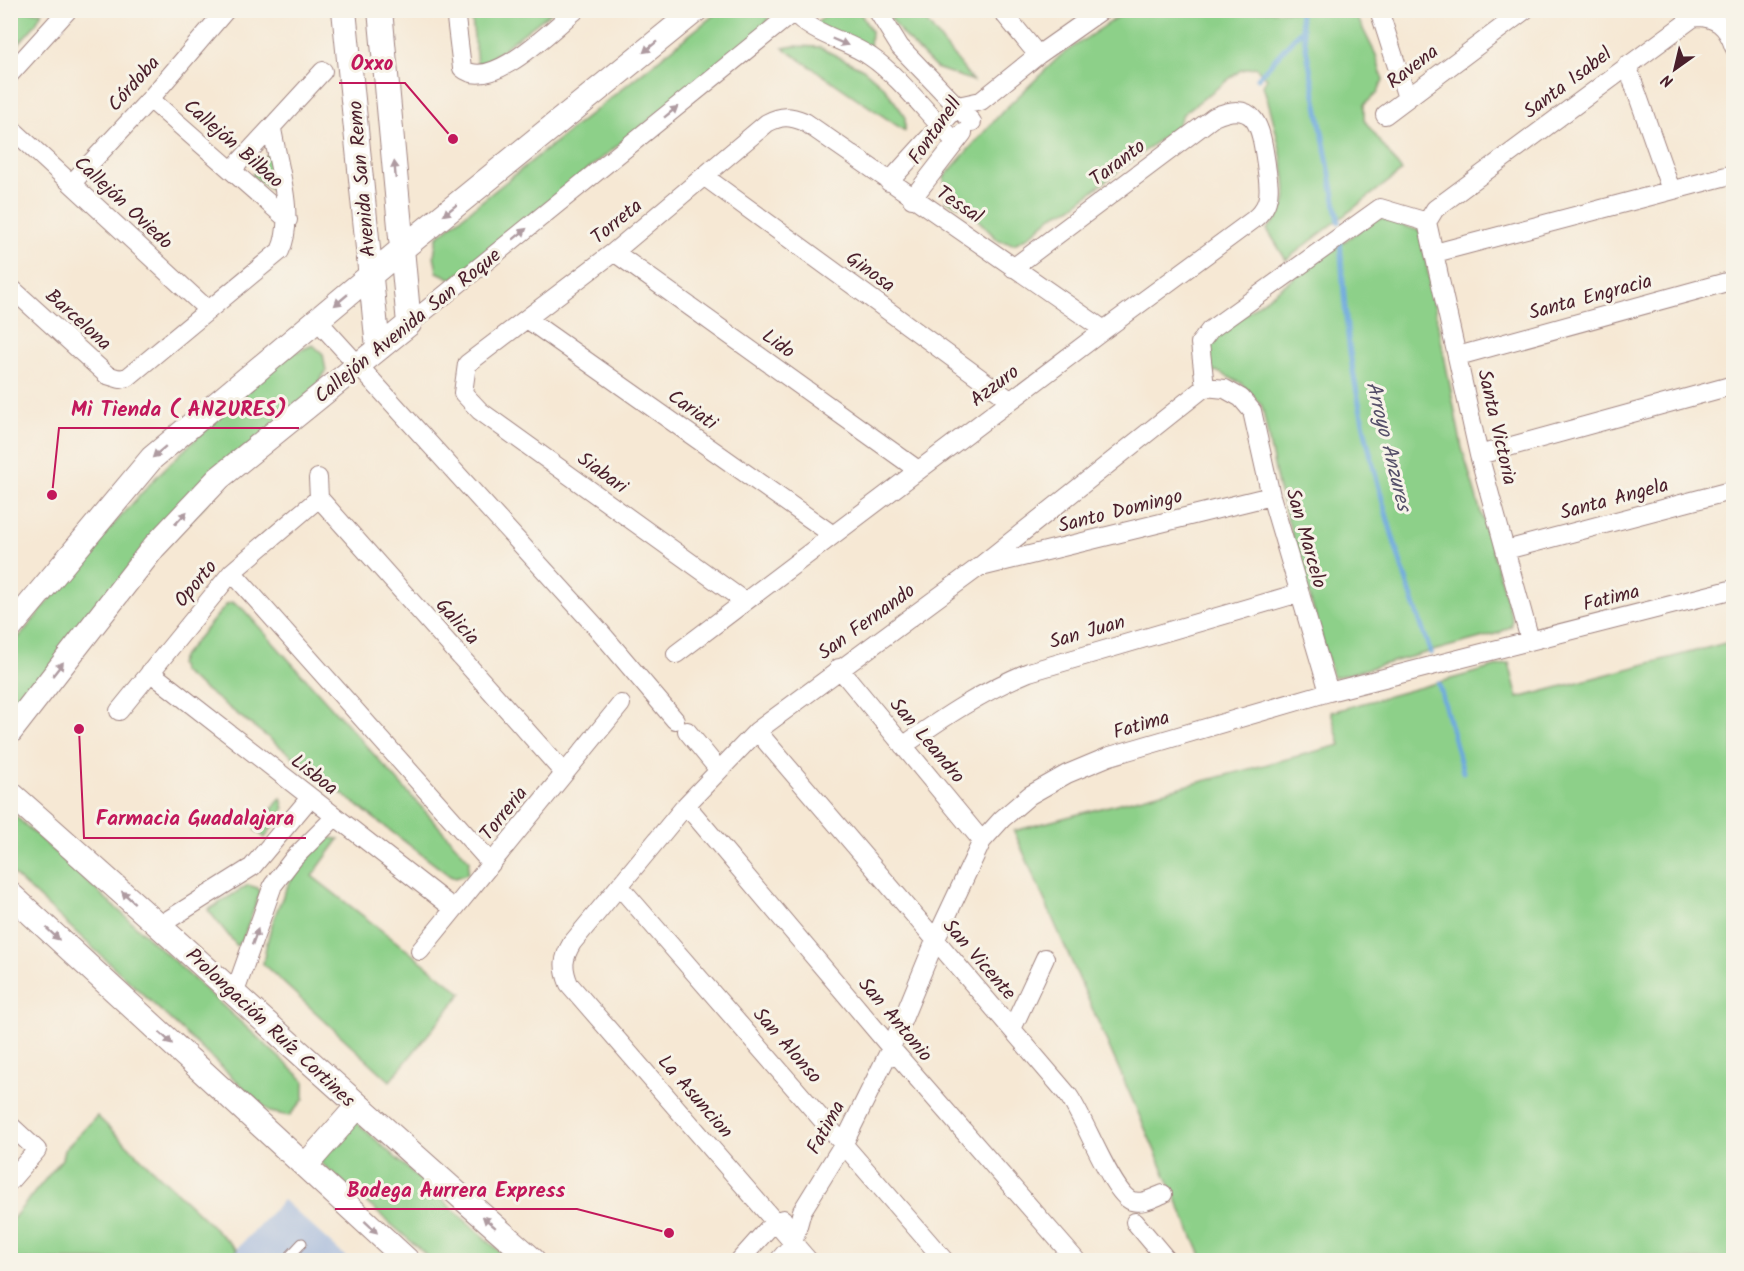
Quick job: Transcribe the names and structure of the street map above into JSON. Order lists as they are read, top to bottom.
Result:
{
  "streets": {
    "street": [
      "Ravena",
      "Santa Isabel",
      "Córdoba",
      "Fontanell",
      "Callejón Bilbao",
      "Taranto",
      "Avenida San Remo",
      "Callejón Oviedo",
      "Tessal",
      "Torreta",
      "Ginosa",
      "Santa Engracia",
      "Barcelona",
      "Callejón Avenida San Roque",
      "Lido",
      "Azzuro",
      "Cariati",
      "Santa Victoria",
      "Siabari",
      "Santa Angela",
      "Santo Domingo",
      "San Marcelo",
      "Oporto",
      "Fatima",
      "Galicia",
      "San Fernando",
      "San Juan",
      "San Leandro",
      "Lisboa",
      "Torreria",
      "San Vicente",
      "San Antonio",
      "Prolongación Ruíz Cortines",
      "San Alonso",
      "La Asuncion"
    ]
  },
  "crossings": [
    ["Santa Isabel", "Santa Victoria"],
    ["Córdoba", "Callejón Bilbao"],
    ["Córdoba", "Callejón Oviedo"],
    ["Fontanell", "Tessal"],
    ["Taranto", "Tessal"],
    ["Taranto", "Azzuro"],
    ["Avenida San Remo", "Callejón Avenida San Roque"],
    ["Callejón Oviedo", "Barcelona"],
    ["Tessal", "Torreta"],
    ["Tessal", "Azzuro"],
    ["Torreta", "Ginosa"],
    ["Torreta", "Lido"],
    ["Torreta", "Cariati"],
    ["Torreta", "Siabari"],
    ["Ginosa", "Azzuro"],
    ["Santa Engracia", "Santa Victoria"],
    ["Lido", "Azzuro"],
    ["Azzuro", "Cariati"],
    ["Azzuro", "Siabari"],
    ["Santa Victoria", "Santa Angela"],
    ["Santa Victoria", "Fatima"],
    ["Santo Domingo", "San Marcelo"],
    ["Santo Domingo", "San Fernando"],
    ["San Marcelo", "Fatima"],
    ["San Marcelo", "San Fernando"],
    ["San Marcelo", "San Juan"],
    ["Oporto", "Galicia"],
    ["Oporto", "Lisboa"],
    ["Fatima", "San Leandro"],
    ["Fatima", "San Vicente"],
    ["Fatima", "San Antonio"],
    ["Fatima", "San Alonso"],
    ["Fatima", "La Asuncion"],
    ["Galicia", "Torreria"],
    ["San Fernando", "San Leandro"],
    ["San Fernando", "San Vicente"],
    ["San Fernando", "San Antonio"],
    ["San Fernando", "San Alonso"],
    ["San Fernando", "La Asuncion"],
    ["San Juan", "San Leandro"],
    ["Lisboa", "Torreria"]
  ],
  "water": ["Arroyo Anzures"],
  "places": [
    "Oxxo",
    "Mi Tienda ( ANZURES)",
    "Farmacia Guadalajara",
    "Bodega Aurrera Express"
  ],
  "north": "bottom left"
}
